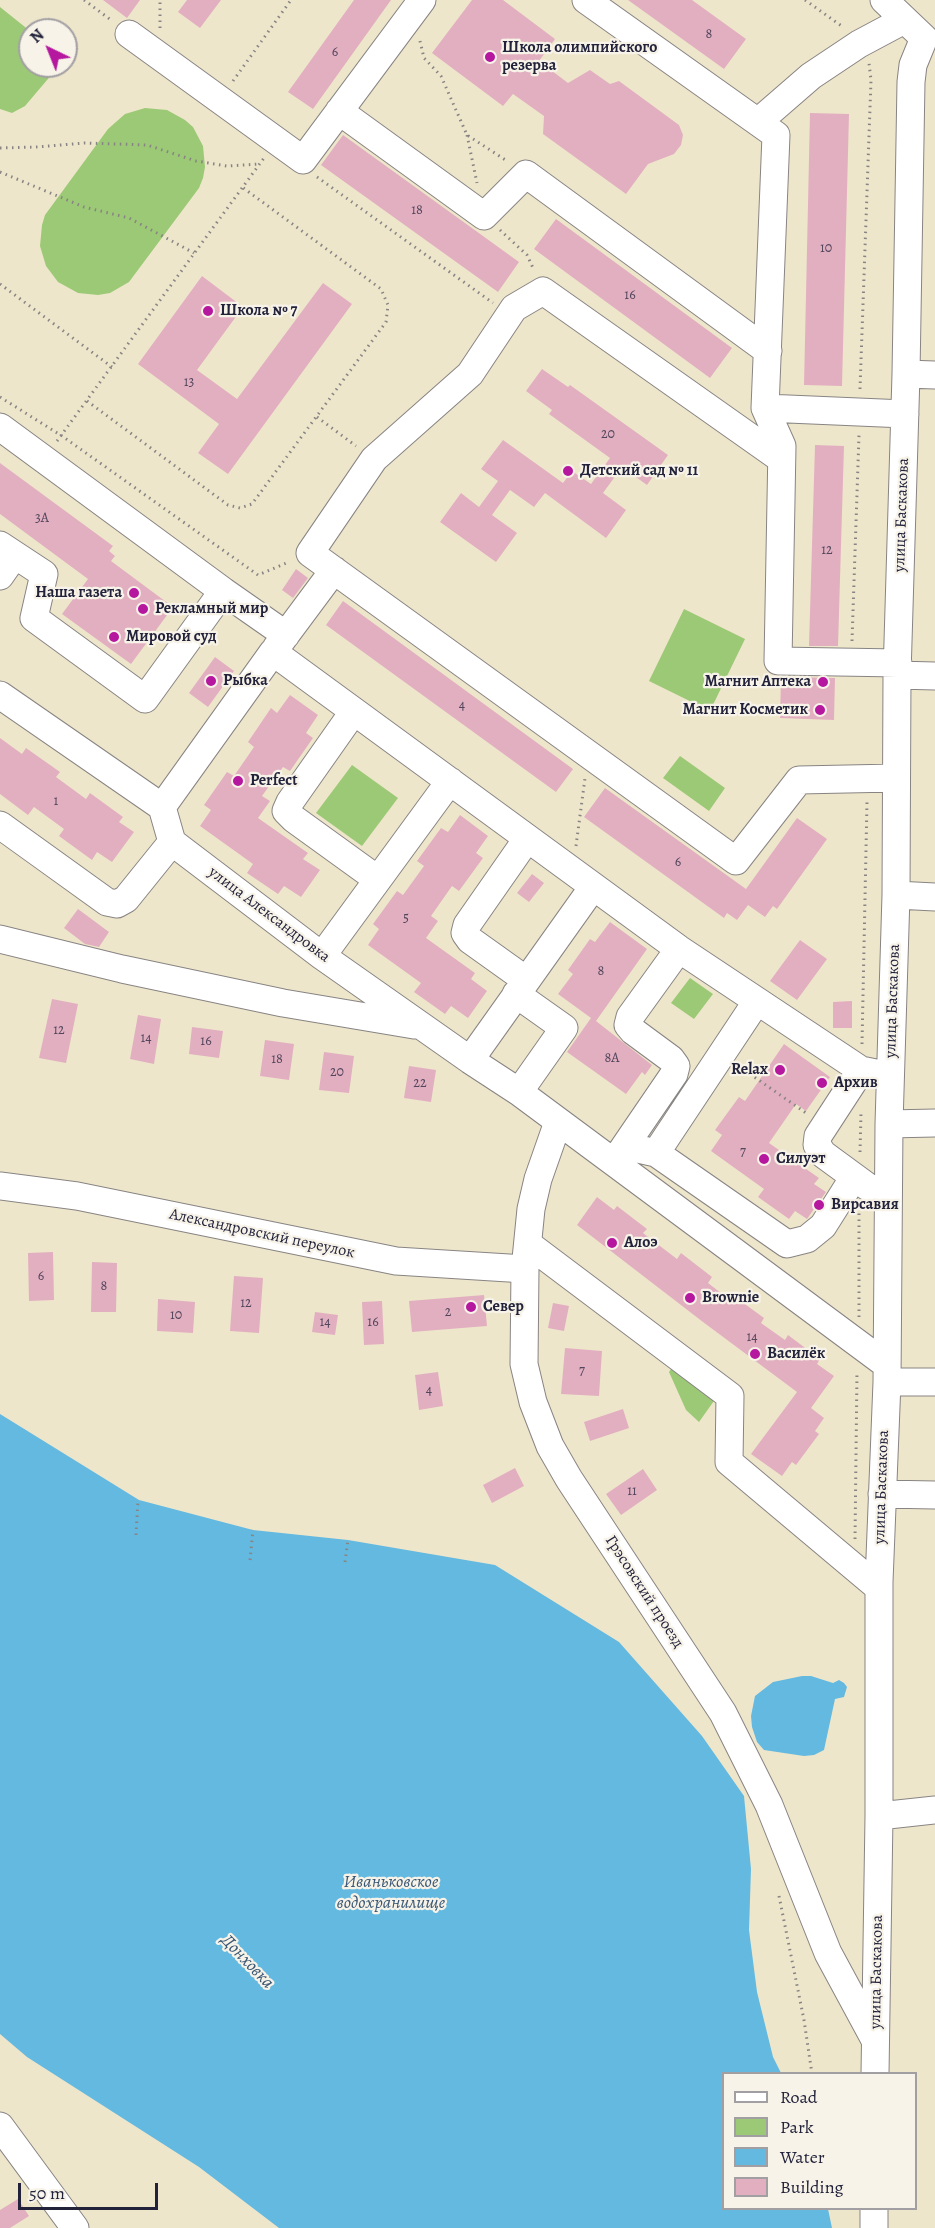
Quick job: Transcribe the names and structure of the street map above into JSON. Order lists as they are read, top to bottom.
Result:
{
  "streets": {
    "street": [
      "улица Баскакова",
      "улица Александровка",
      "Александровский переулок",
      "Грэсовский проезд"
    ]
  },
  "crossings": [
    ["улица Баскакова", "улица Александровка"],
    ["улица Баскакова", "Грэсовский проезд"],
    ["улица Александровка", "Грэсовский проезд"],
    ["Александровский переулок", "Грэсовский проезд"]
  ],
  "water": ["Иваньковское водохранилище", "Донховка"],
  "places": [
    "Школа олимпийского резерва",
    "Школа № 7",
    "Детский сад № 11",
    "Наша газета",
    "Рекламный мир",
    "Мировой суд",
    "Рыбка",
    "Магнит Аптека",
    "Магнит Косметик",
    "Perfect",
    "Relax",
    "Архив",
    "Силуэт",
    "Вирсавия",
    "Алоэ",
    "Brownie",
    "Север",
    "Василёк"
  ],
  "house_numbers": [
    "8",
    "6",
    "18",
    "10",
    "16",
    "13",
    "20",
    "3А",
    "12",
    "4",
    "1",
    "6",
    "5",
    "8",
    "12",
    "14",
    "16",
    "8А",
    "18",
    "20",
    "22",
    "7",
    "6",
    "8",
    "12",
    "2",
    "10",
    "14",
    "16",
    "14",
    "7",
    "4",
    "11"
  ],
  "legend": [
    "Road",
    "Park",
    "Water",
    "Building"
  ],
  "scale_bar": "50 m",
  "north": "top left"
}
